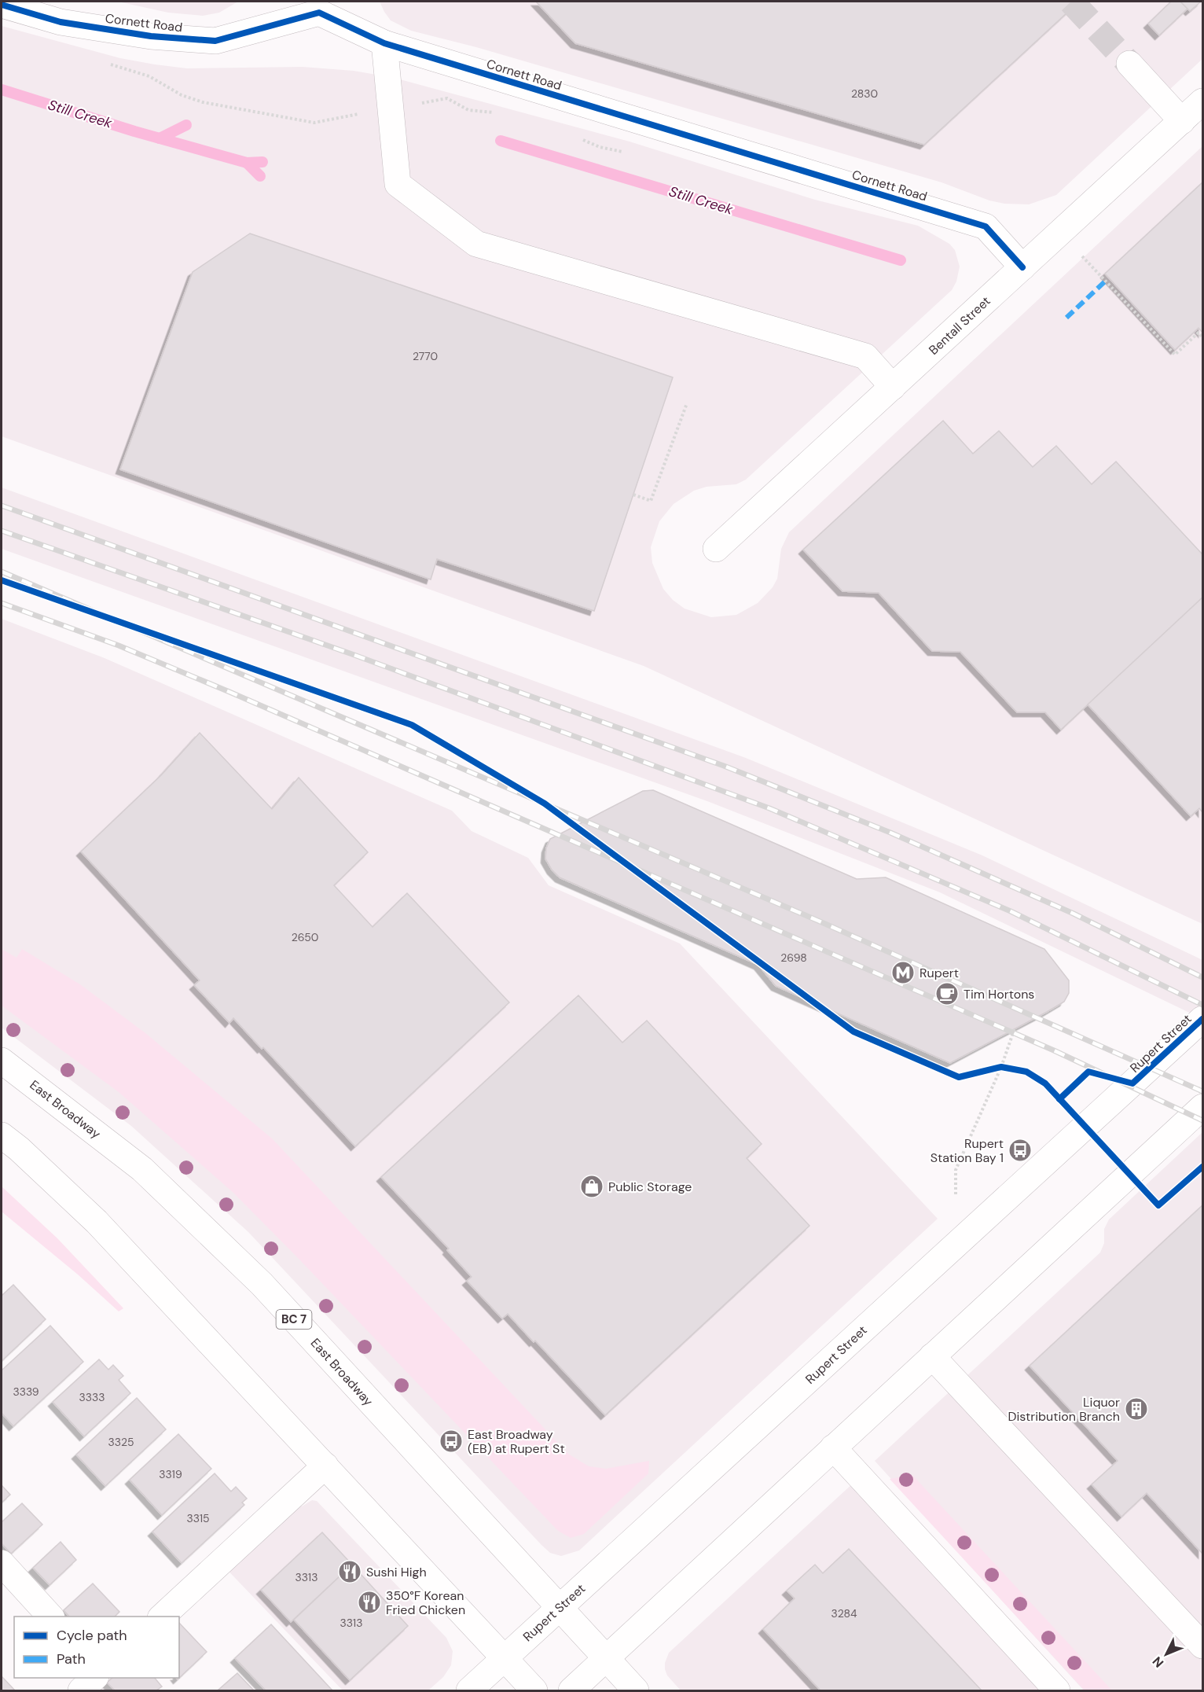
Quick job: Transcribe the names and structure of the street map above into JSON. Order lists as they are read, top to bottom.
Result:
{
  "streets": {
    "main road": [
      "Cornett Road",
      "Bentall Street",
      "Rupert Street",
      "East Broadway",
      "BC 7"
    ]
  },
  "crossings": [
    ["Cornett Road", "Bentall Street"],
    ["Rupert Street", "East Broadway"]
  ],
  "water": ["Still Creek"],
  "places": {
    "metro station": ["Rupert"],
    "cafe": ["Tim Hortons"],
    "bus stop": ["Rupert Station Bay 1", "East Broadway (EB) at Rupert St"],
    "shop": ["Public Storage"],
    "building": ["Liquor Distribution Branch"],
    "restaurant": ["Sushi High", "350°F Korean Fried Chicken"]
  },
  "house_numbers": [
    "2830",
    "2770",
    "2650",
    "2698",
    "3339",
    "3333",
    "3325",
    "3319",
    "3315",
    "3313",
    "3284",
    "3313"
  ],
  "legend": ["Cycle path", "Path"],
  "north": "bottom left"
}
